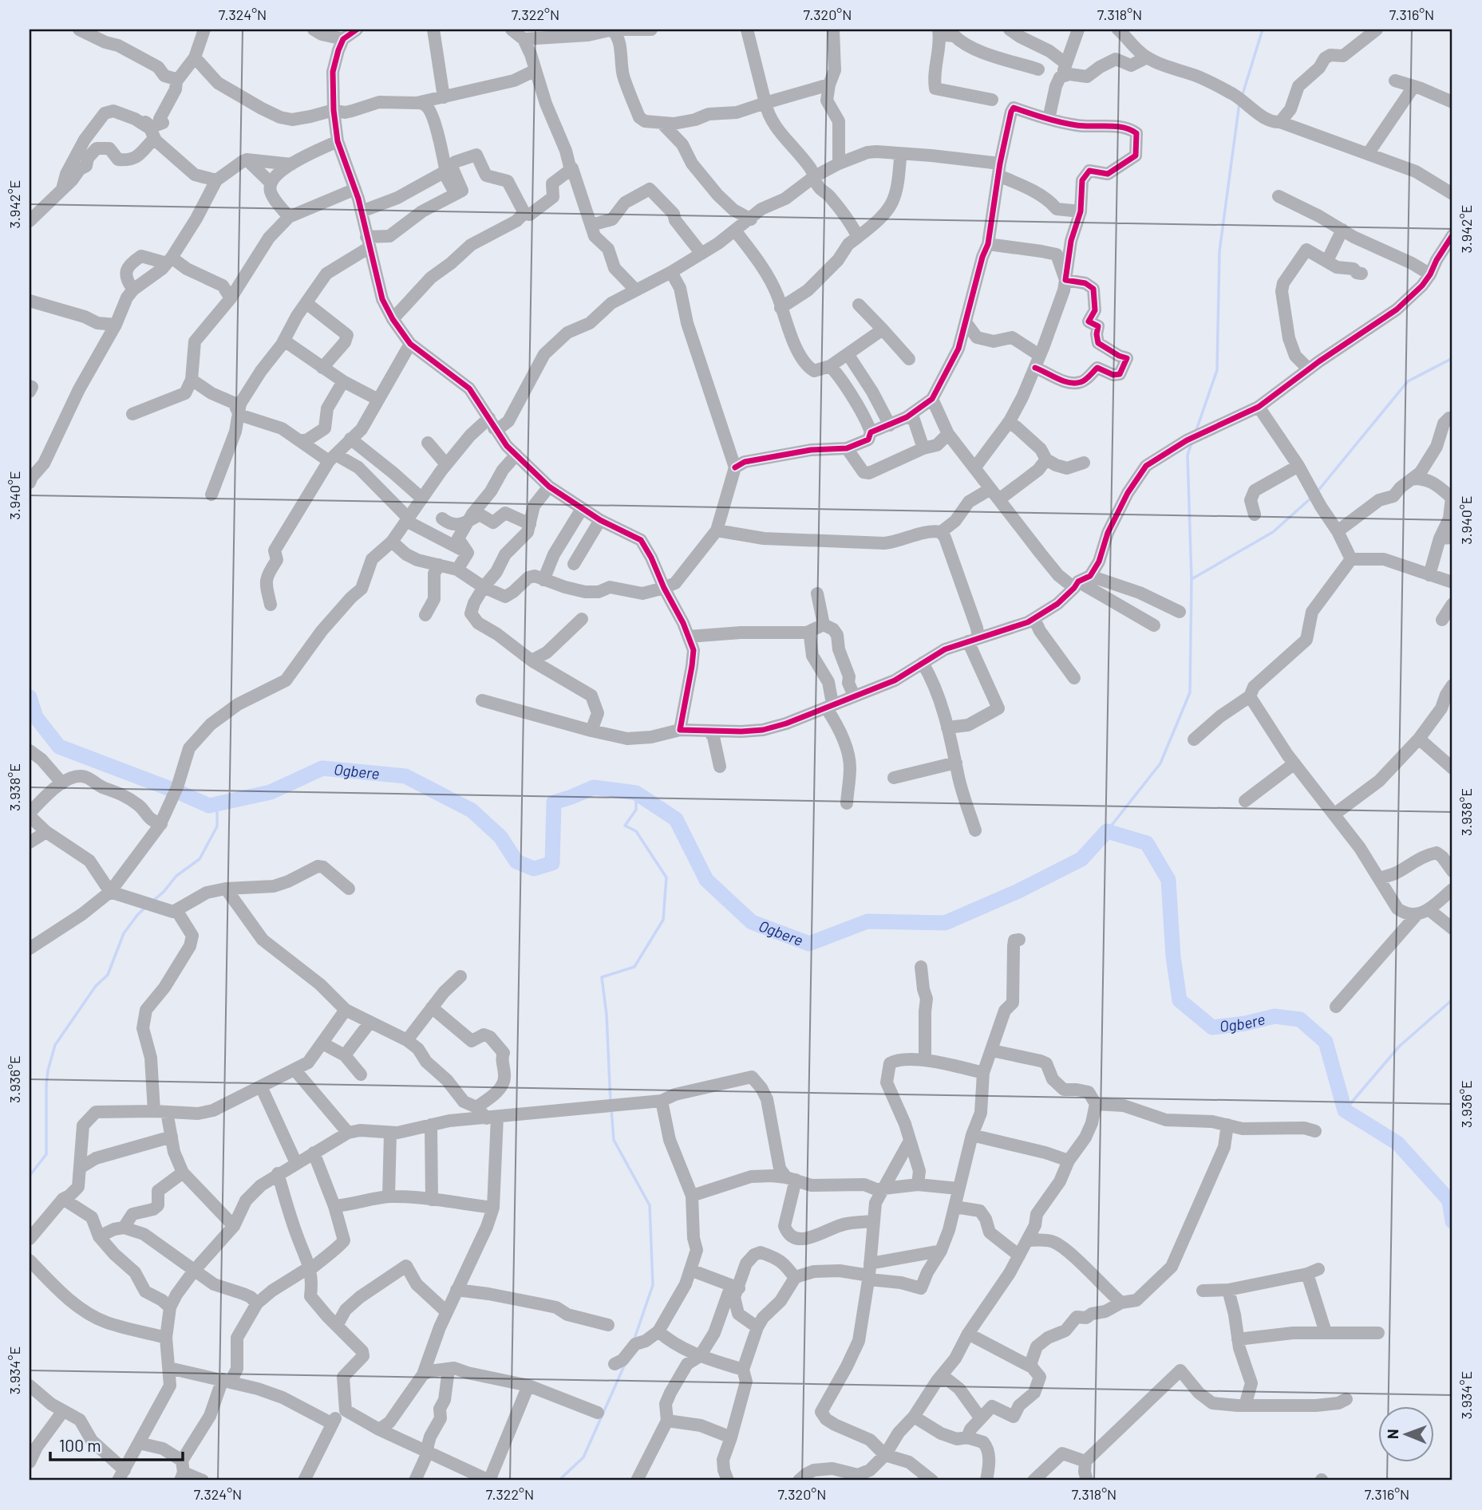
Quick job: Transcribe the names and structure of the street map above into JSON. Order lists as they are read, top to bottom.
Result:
{
  "water": ["Ogbere"],
  "scale_bar": "100 m",
  "north": "left",
  "coordinates": [
    "7.324°N",
    "7.322°N",
    "7.320°N",
    "7.318°N",
    "7.316°N",
    "3.942°E",
    "3.940°E",
    "3.938°E",
    "3.936°E",
    "3.934°E"
  ]
}
